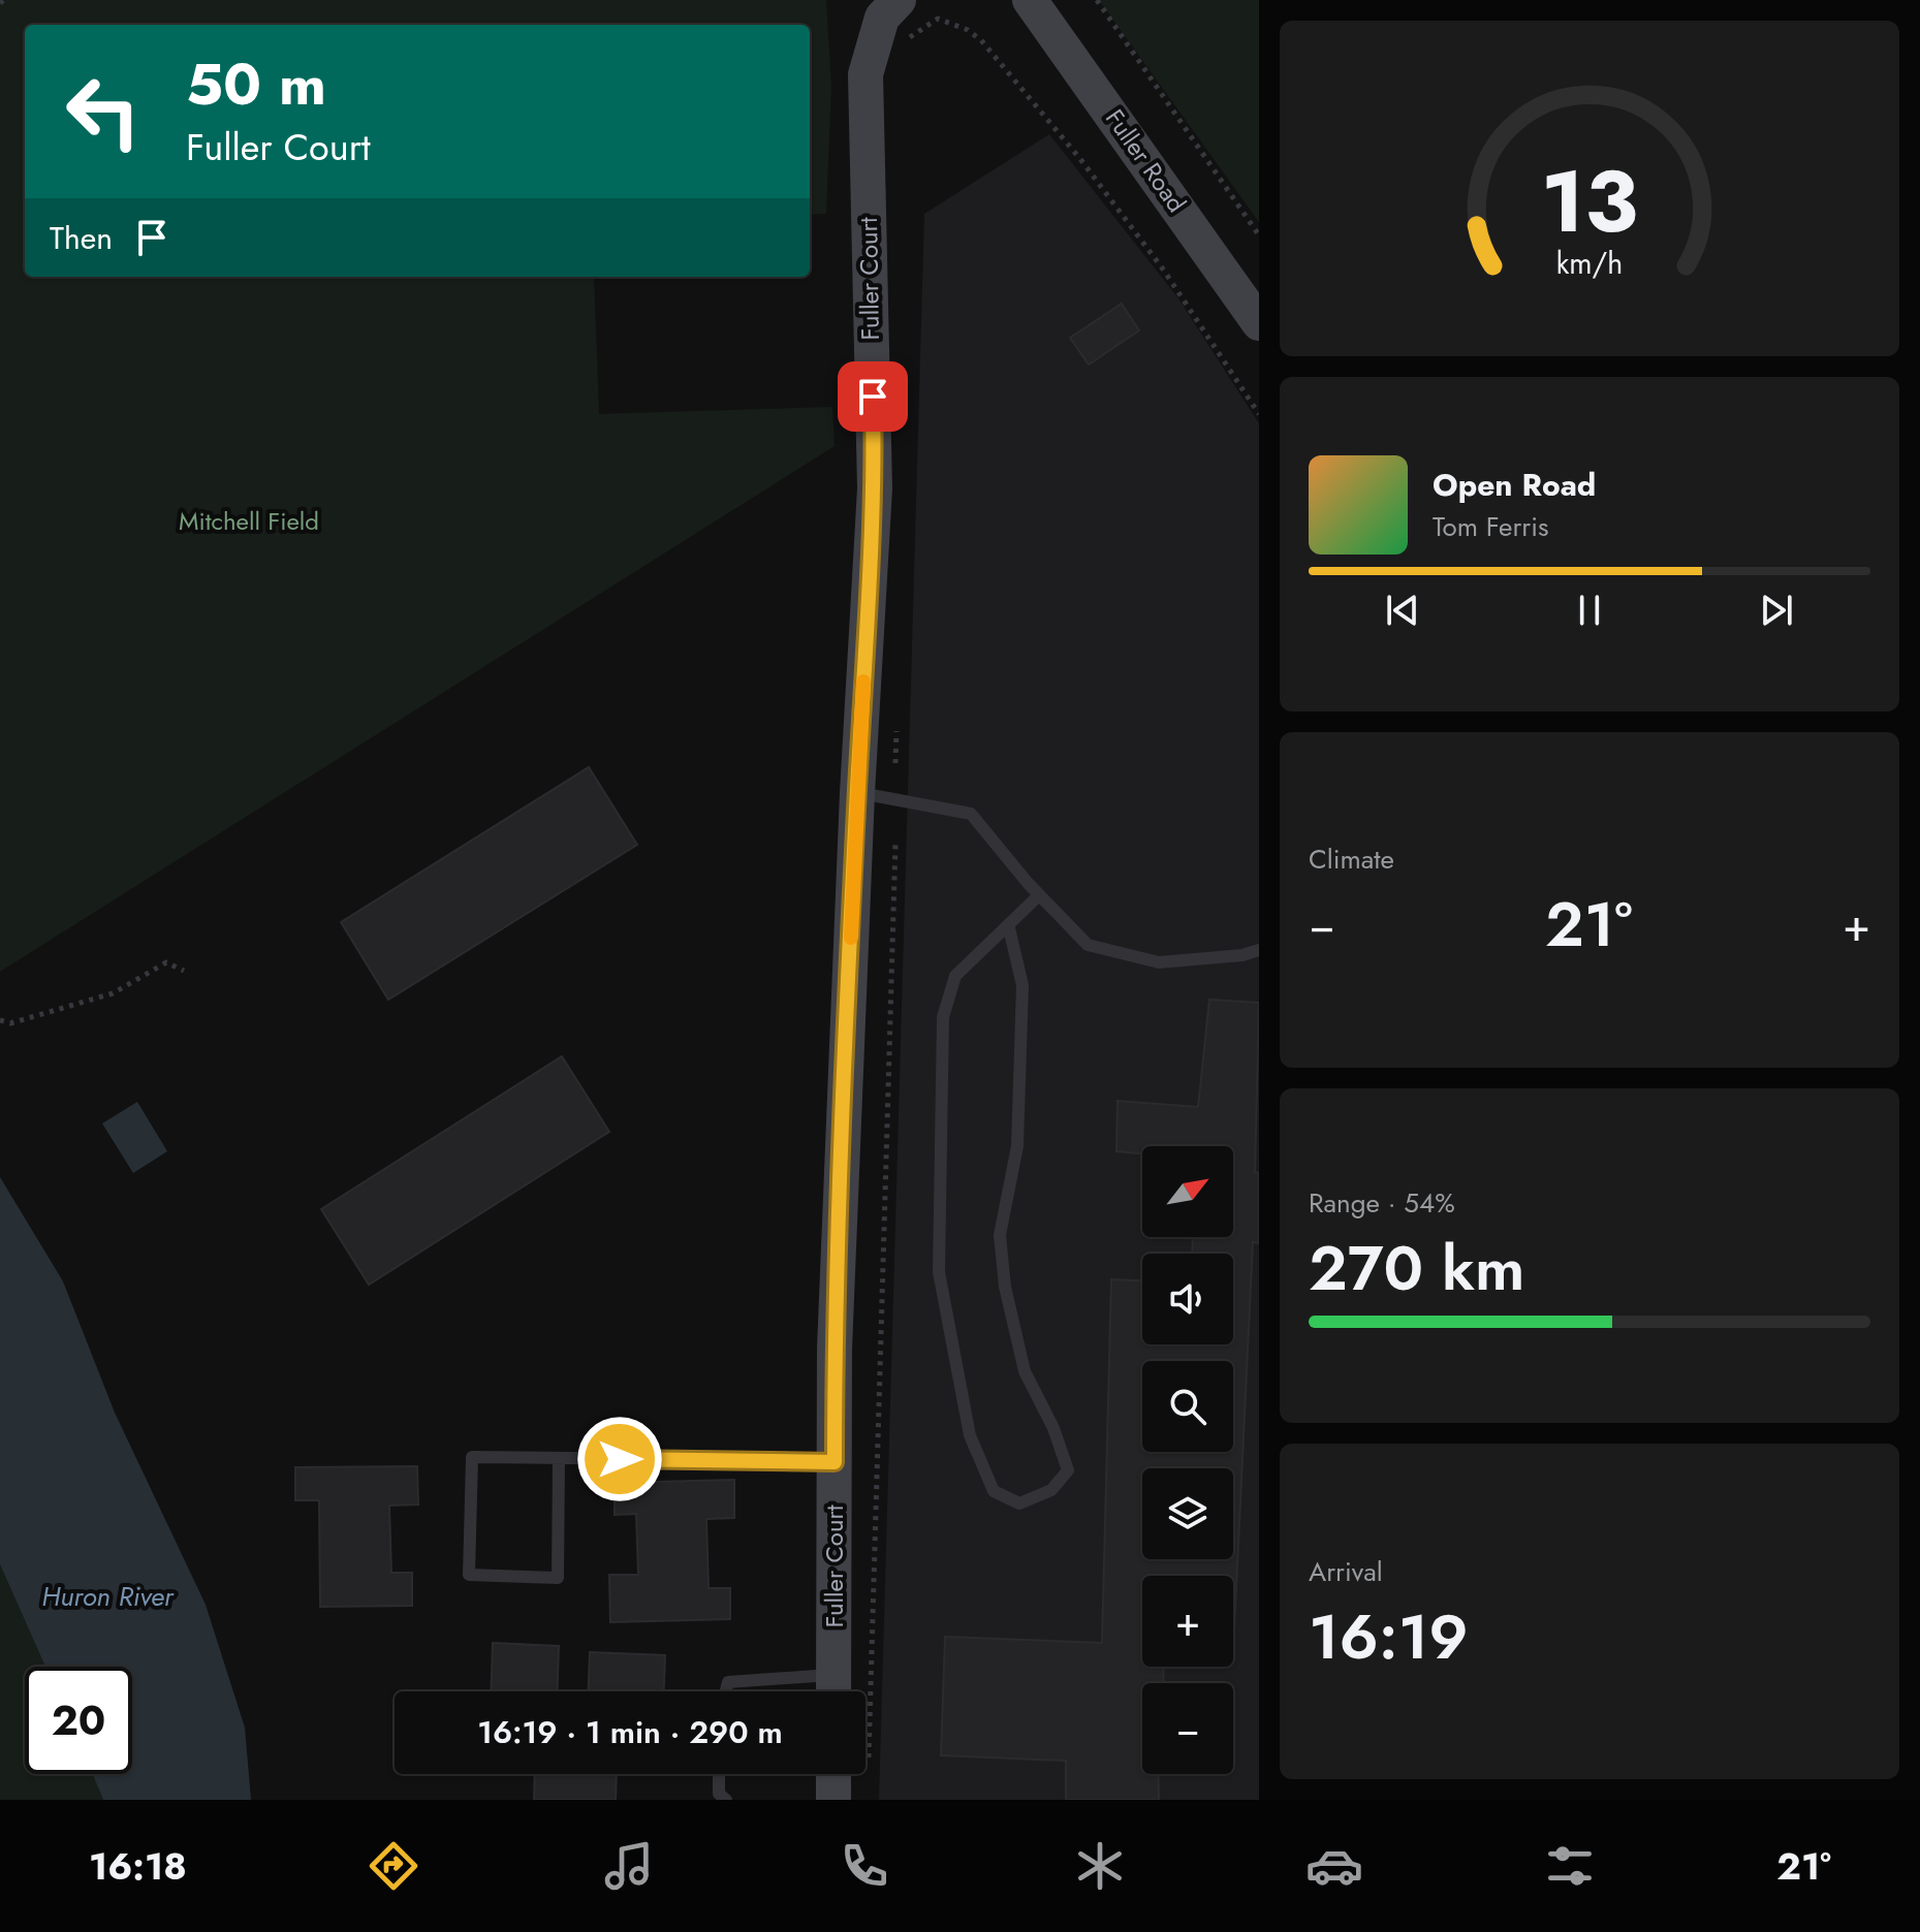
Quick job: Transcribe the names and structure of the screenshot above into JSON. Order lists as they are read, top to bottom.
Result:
{
  "streets": {
    "street": ["Fuller Road", "Fuller Court"]
  },
  "water": ["Huron River"],
  "parks": ["Mitchell Field"],
  "north": "top right",
  "page": {
    "turn": ["50 m", "Fuller Court"],
    "then": "Then",
    "song": ["Open Road", "Tom Ferris"],
    "tile": [
      "Climate",
      ["Range · 54%", "270 km"],
      ["Arrival", "16:19"]
    ],
    "heat": ["−", "21°", "+"],
    "map_buttons": ["+", "−"],
    "limit": "20",
    "trip": "16:19 · 1 min · 290 m",
    "tabs": ["16:18", "21°"],
    "gauge": ["13", "km/h"]
  }
}
